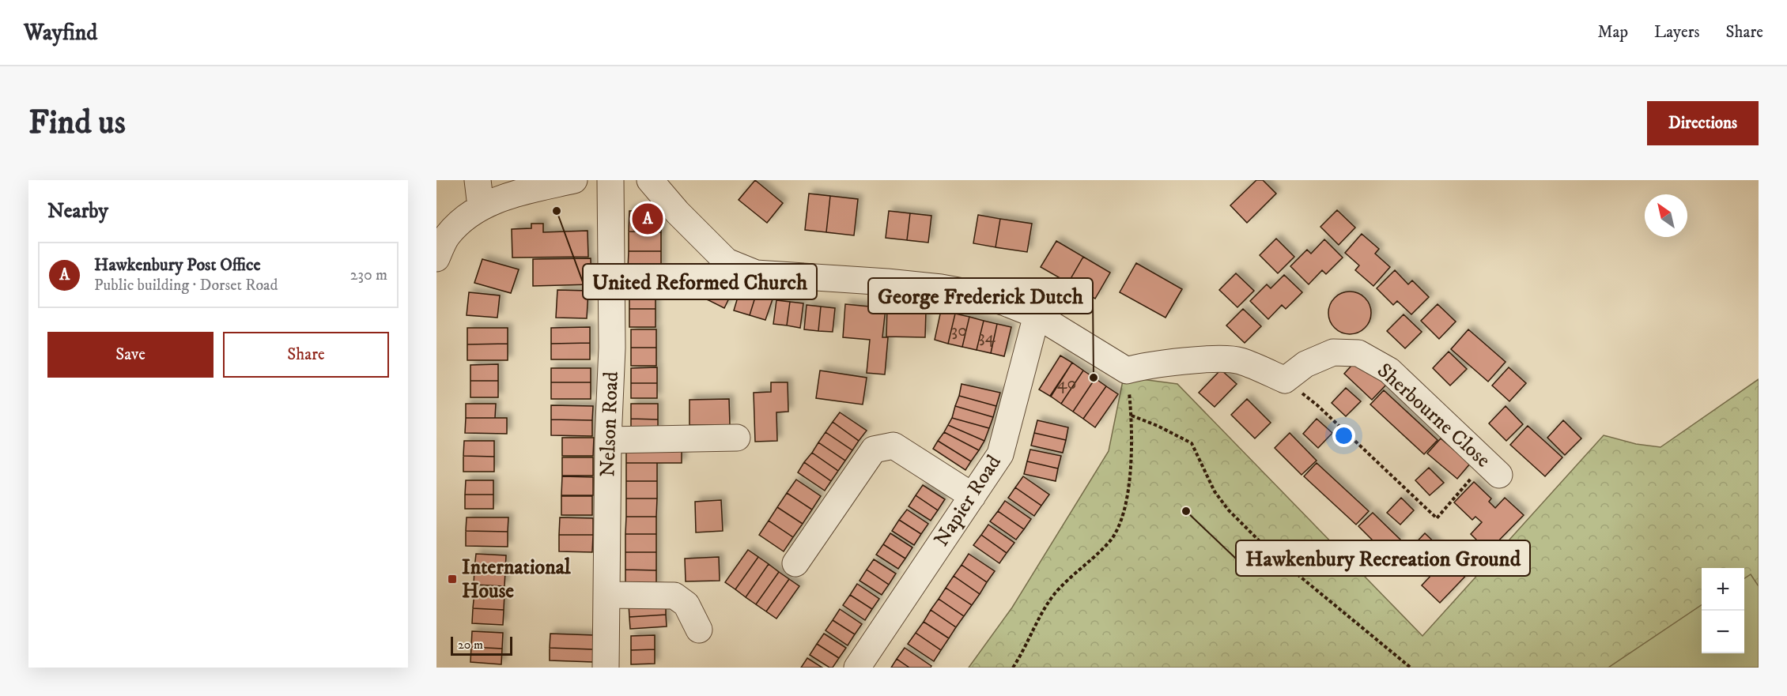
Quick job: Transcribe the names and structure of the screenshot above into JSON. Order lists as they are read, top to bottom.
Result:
{
  "streets": {
    "street": ["Sherbourne Close", "Nelson Road", "Napier Road"]
  },
  "places": {
    "other": ["United Reformed Church", "George Frederick Dutch", "Hawkenbury Recreation Ground"],
    "transit": ["International House"]
  },
  "house_numbers": ["30", "34", "40"],
  "scale_bar": "20 m",
  "north": "top left",
  "page": {
    "header": "Wayfind",
    "nav": ["Map", "Layers", "Share"],
    "buttons": [
      "Directions",
      ["Save", "Share"]
    ],
    "title": "Find us",
    "heading": "Nearby",
    "pins": "A",
    "list": [
      {
        "mark": "A",
        "name": "Hawkenbury Post Office",
        "note": "Public building · Dorset Road",
        "value": "230 m"
      }
    ],
    "map_buttons": ["+", "−"],
    "scale": "20 m"
  }
}
